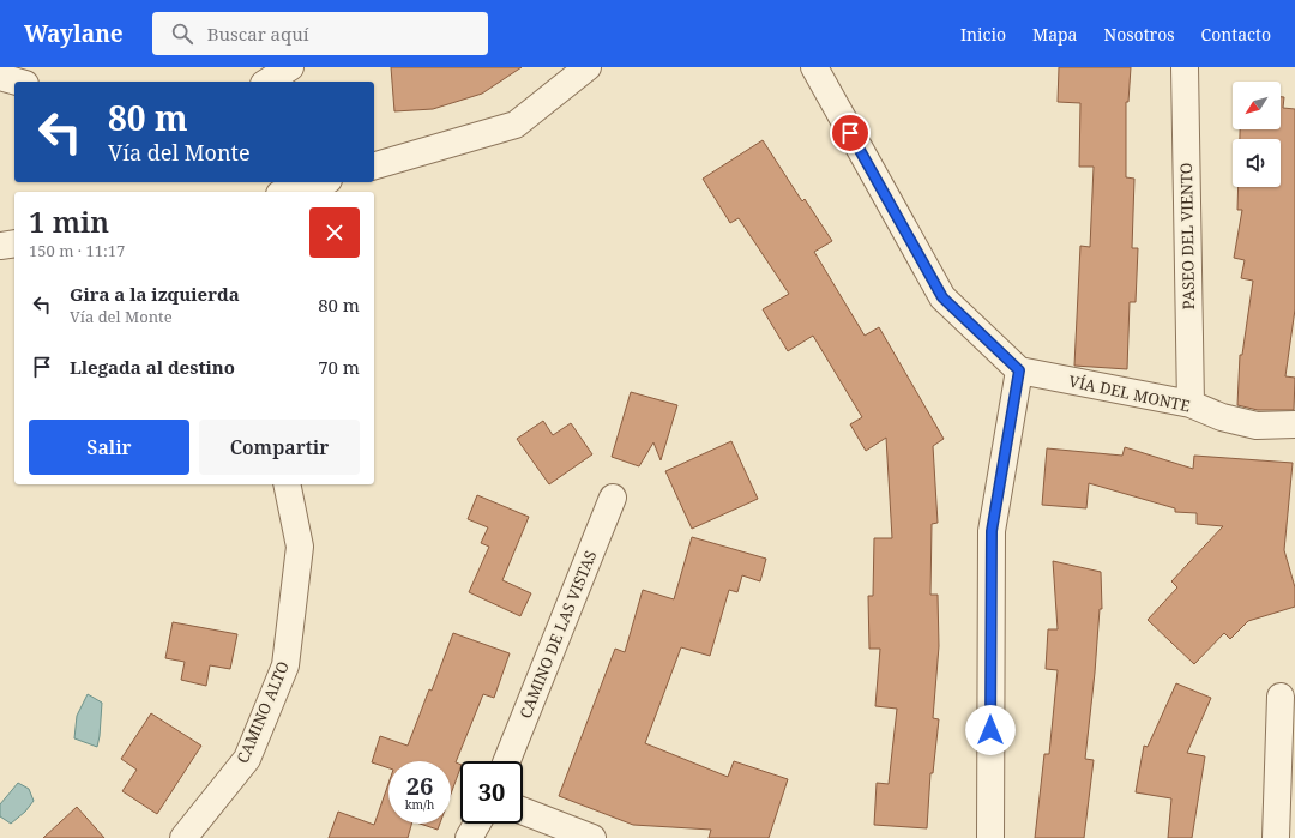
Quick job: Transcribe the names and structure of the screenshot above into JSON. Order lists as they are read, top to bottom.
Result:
{
  "streets": {
    "street": [
      "PASEO DEL VIENTO",
      "VÍA DEL MONTE",
      "CAMINO DE LAS VISTAS",
      "CAMINO ALTO"
    ]
  },
  "crossings": [
    ["PASEO DEL VIENTO", "VÍA DEL MONTE"]
  ],
  "north": "bottom left",
  "page": {
    "header": "Waylane",
    "search": "Buscar aquí",
    "nav": [
      "Inicio",
      "Mapa",
      "Nosotros",
      "Contacto"
    ],
    "turn": ["80 m", "Vía del Monte"],
    "heading": ["1 min", "150 m · 11:17"],
    "list": [
      {
        "name": "Gira a la izquierda",
        "note": "Vía del Monte",
        "value": "80 m"
      },
      {
        "name": "Llegada al destino",
        "value": "70 m"
      }
    ],
    "buttons": ["Salir", "Compartir"],
    "speed": "26 km/h",
    "limit": "30"
  }
}
